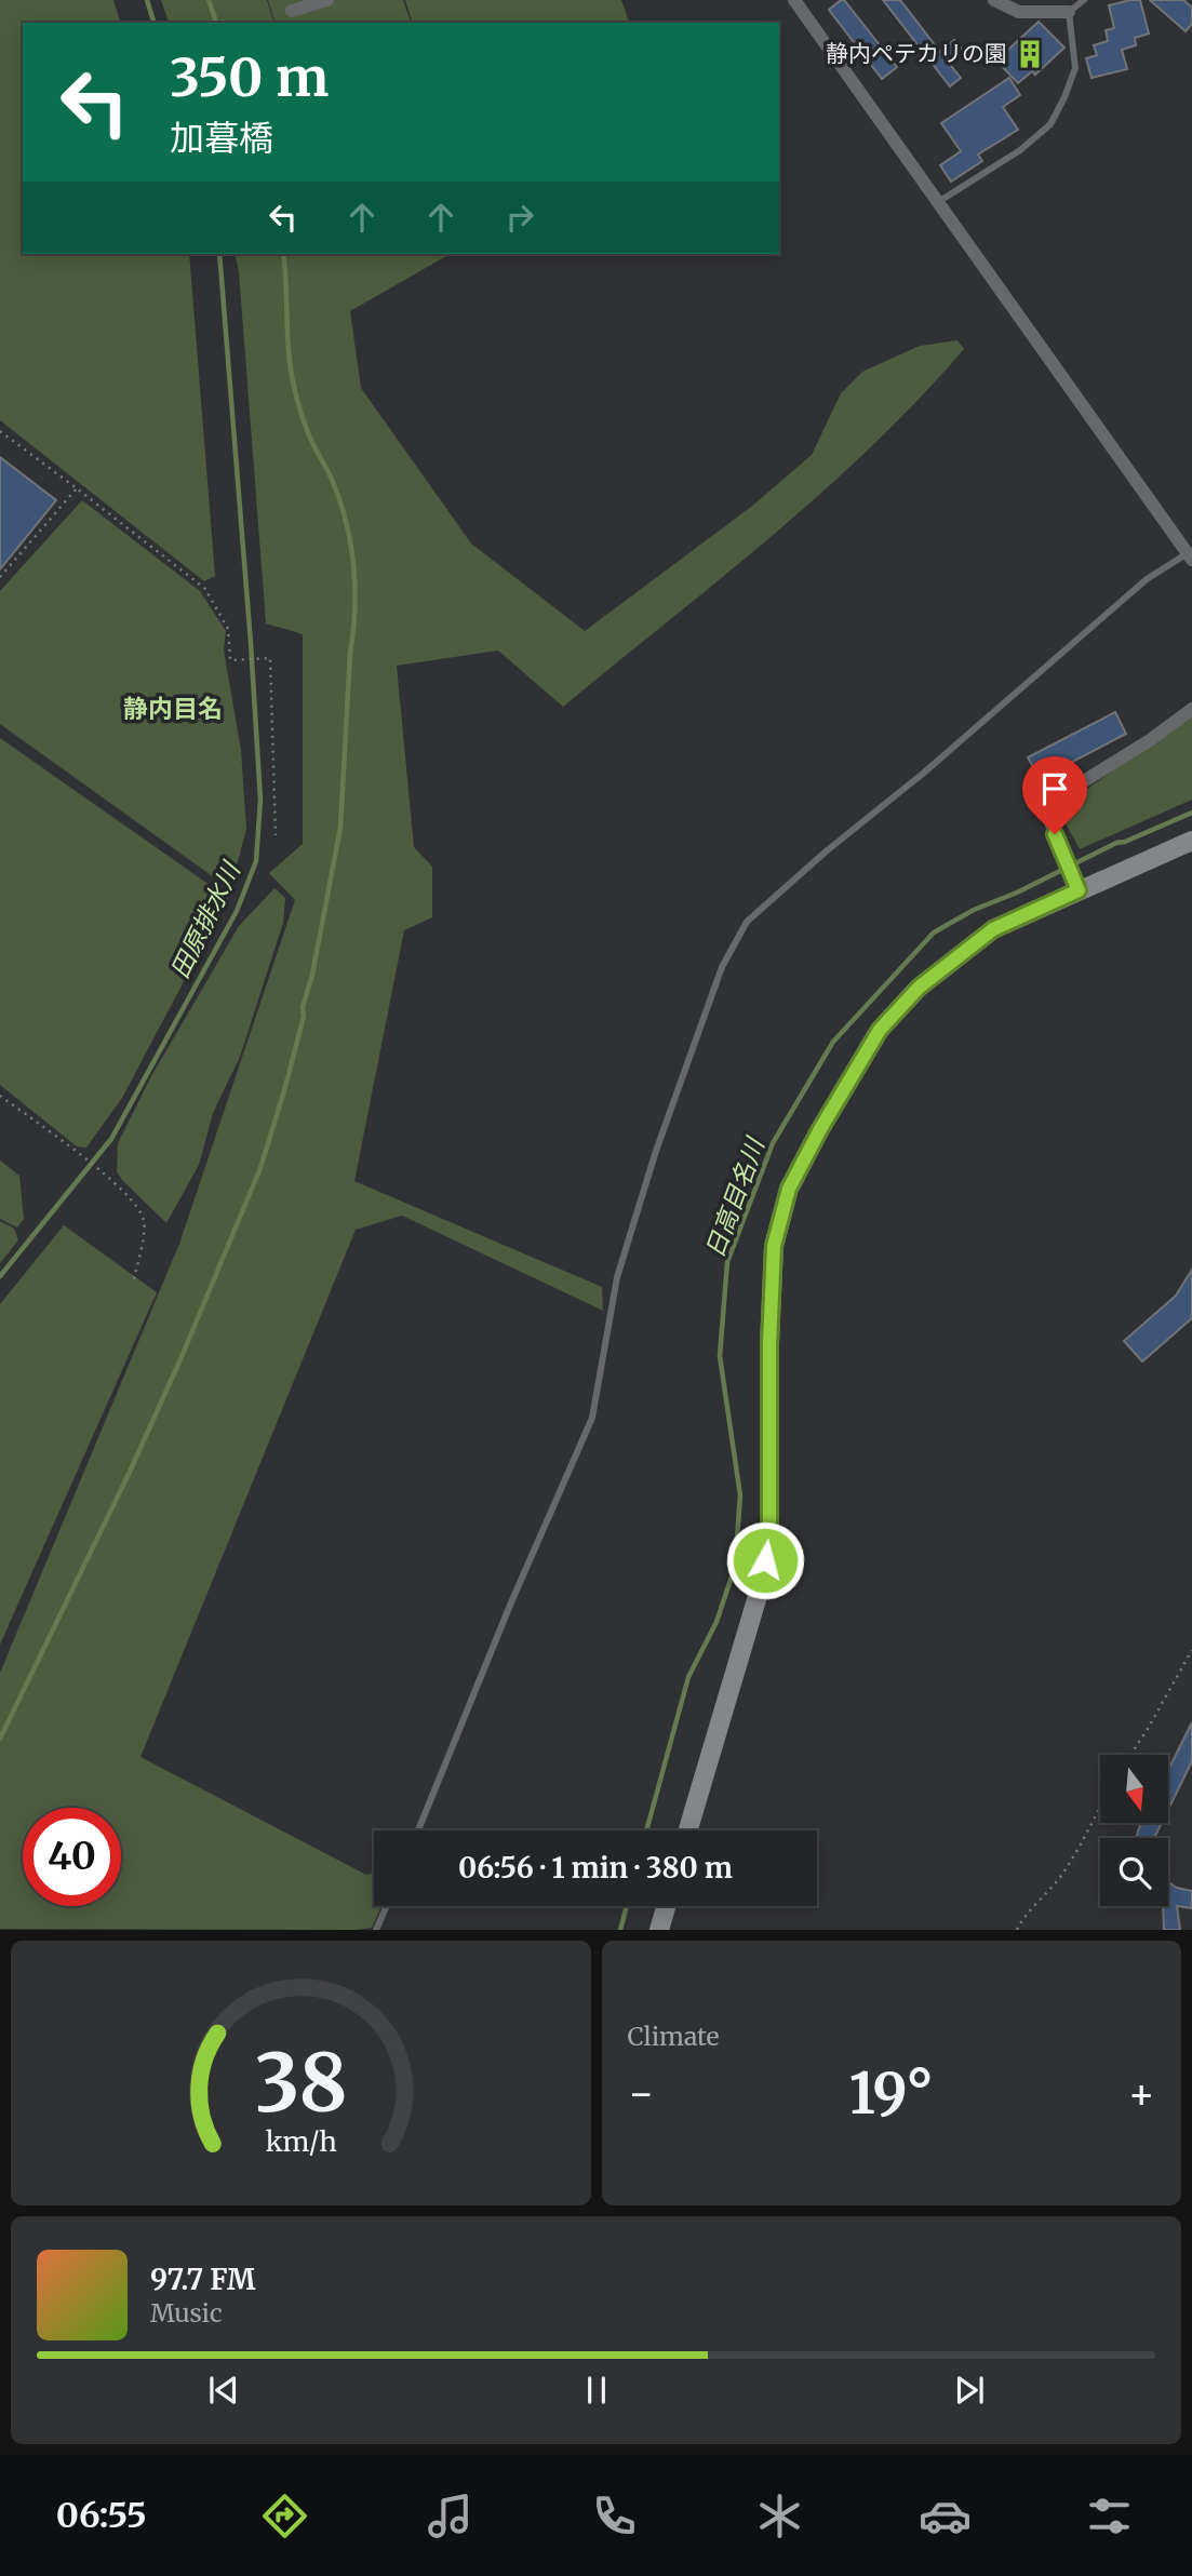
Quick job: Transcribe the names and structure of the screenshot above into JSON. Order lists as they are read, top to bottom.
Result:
{
  "districts": ["静内目名"],
  "water": ["田原排水川", "日高目名川"],
  "places": {
    "building": ["静内ペテカリの園"]
  },
  "north": "bottom",
  "page": {
    "turn": ["350 m", "加暮橋"],
    "limit": "40",
    "trip": "06:56 · 1 min · 380 m",
    "tile": "Climate",
    "heat": ["−", "19°", "+"],
    "song": ["97.7 FM", "Music"],
    "tabs": "06:55",
    "gauge": ["38", "km/h"]
  }
}
